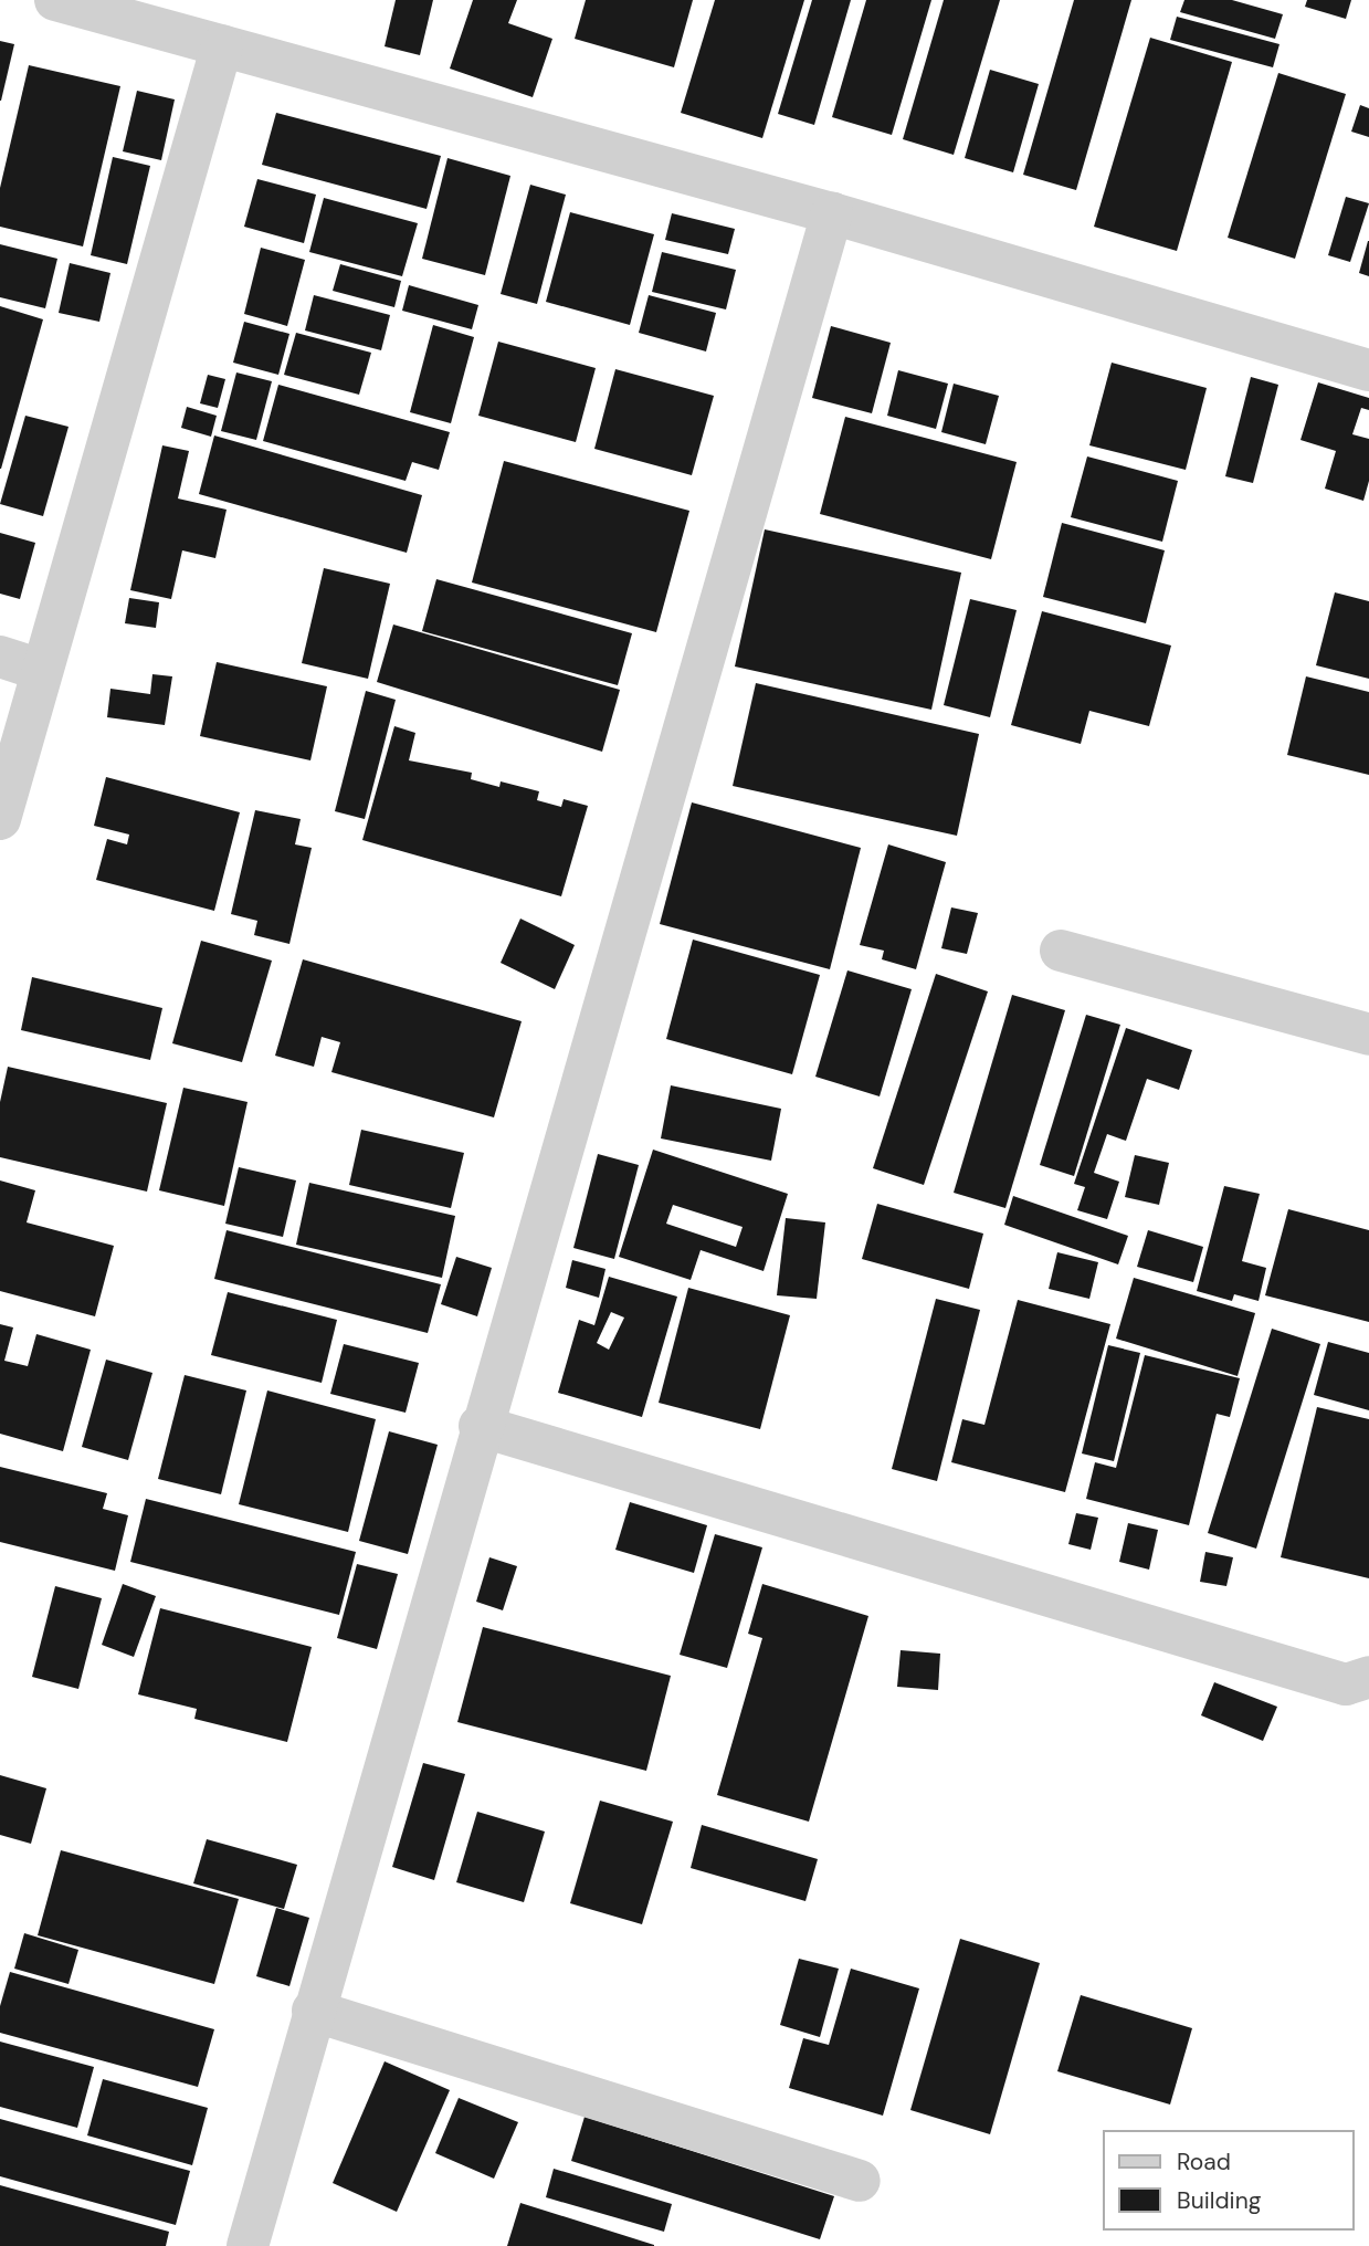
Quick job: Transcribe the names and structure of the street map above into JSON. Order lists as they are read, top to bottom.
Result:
{
  "legend": ["Road", "Building"]
}
